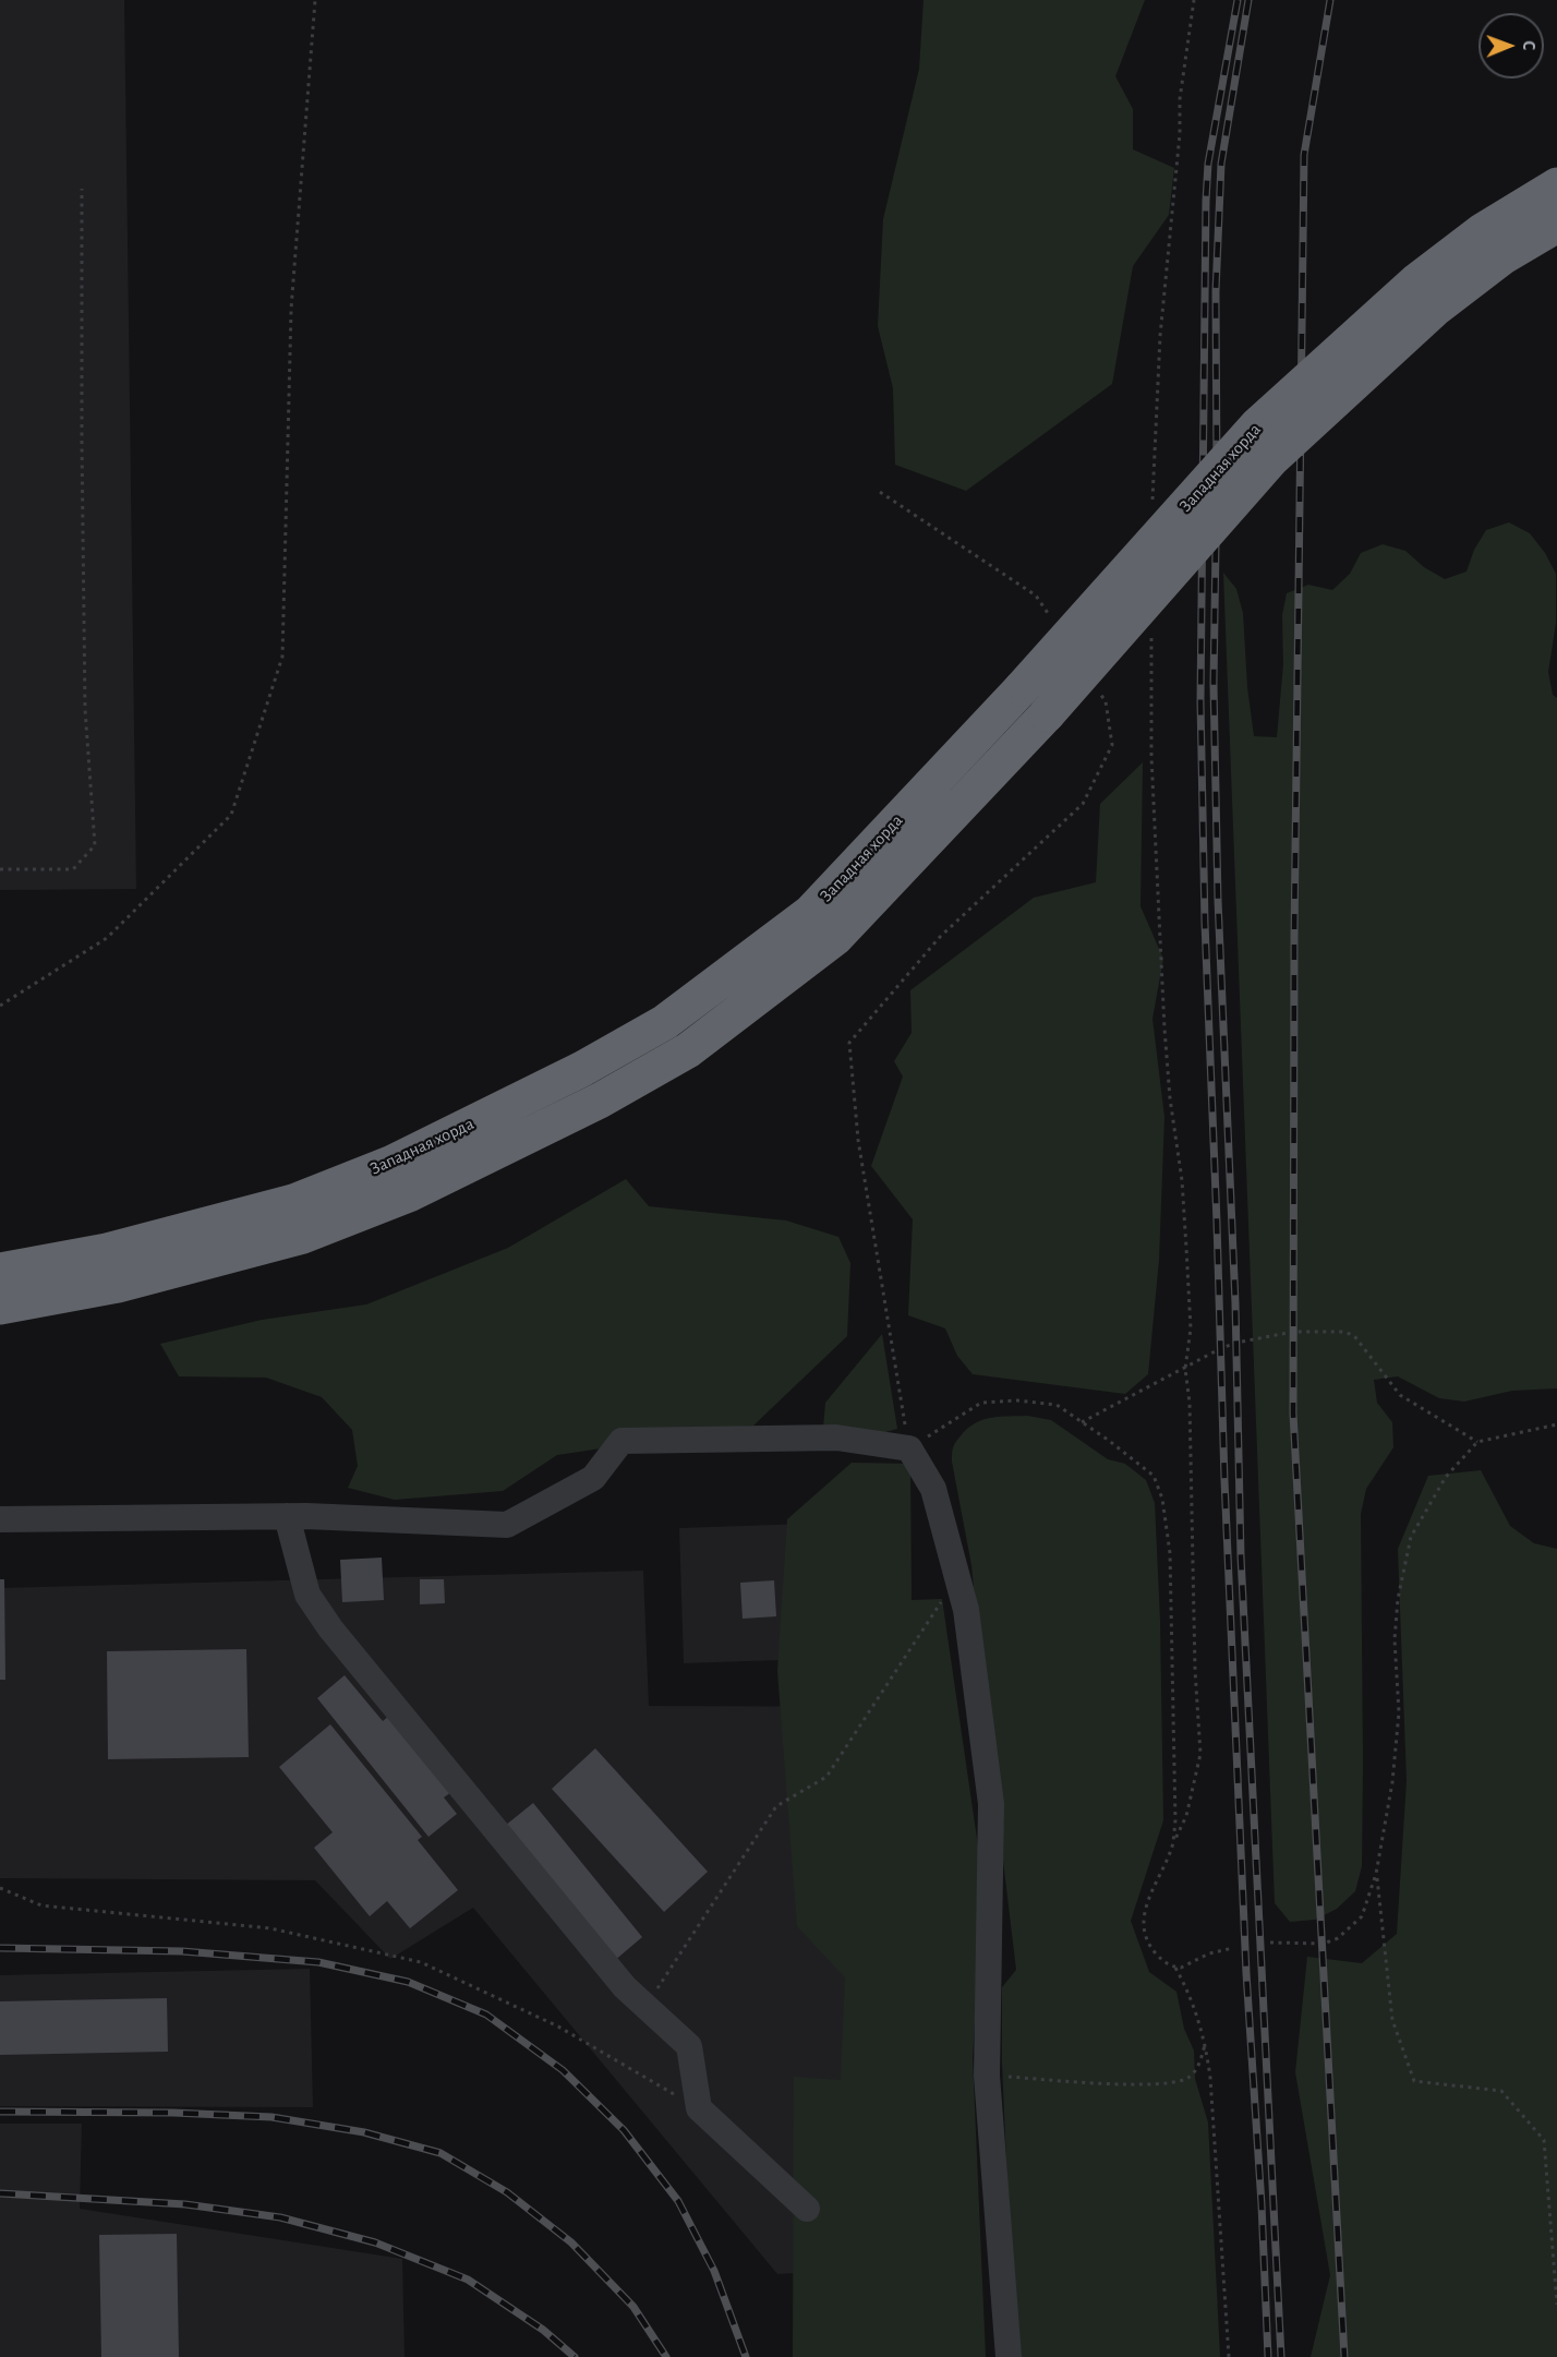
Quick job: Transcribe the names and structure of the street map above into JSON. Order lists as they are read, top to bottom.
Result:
{
  "streets": {
    "highway": ["Западная хорда"]
  },
  "north": "right"
}
